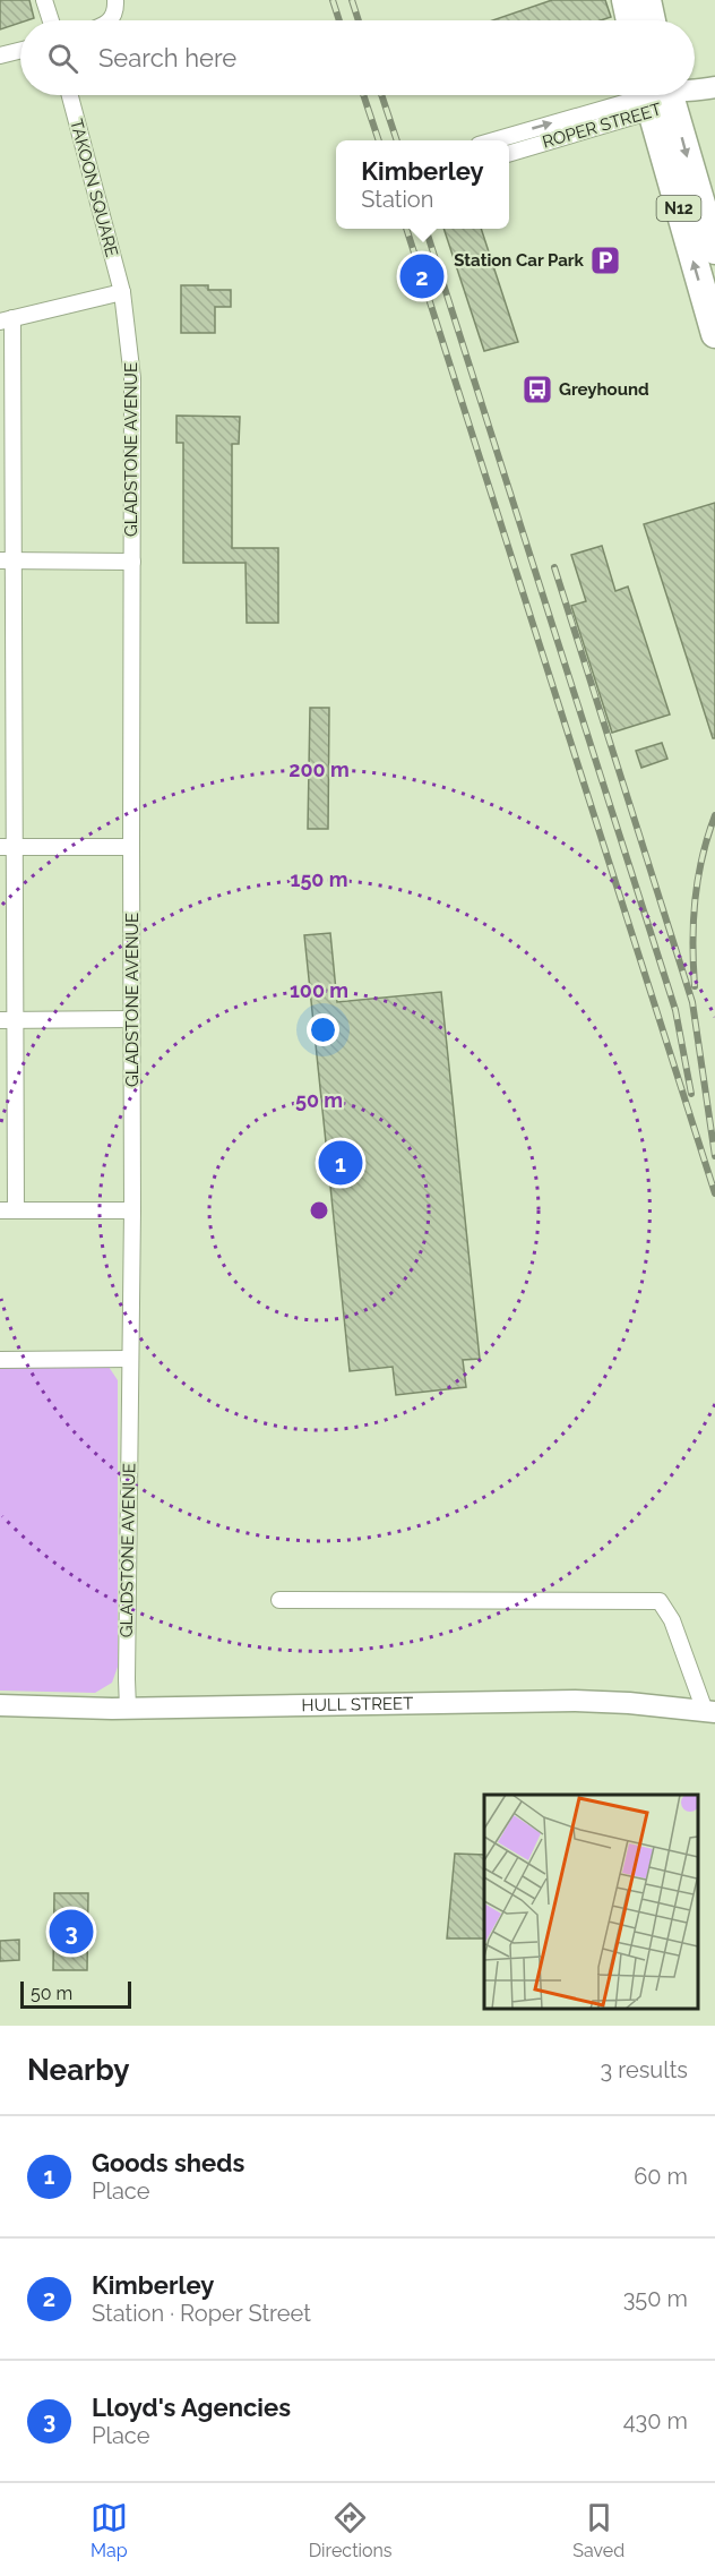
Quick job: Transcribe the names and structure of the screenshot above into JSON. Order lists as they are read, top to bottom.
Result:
{
  "streets": {
    "highway": ["N12"],
    "street": [
      "ROPER STREET",
      "TAKOON SQUARE",
      "GLADSTONE AVENUE",
      "HULL STREET"
    ]
  },
  "crossings": [
    ["ROPER STREET", "N12"],
    ["TAKOON SQUARE", "GLADSTONE AVENUE"],
    ["GLADSTONE AVENUE", "HULL STREET"]
  ],
  "places": {
    "parking": ["Station Car Park"],
    "bus stop": ["Greyhound"]
  },
  "scale_bar": "50 m",
  "page": {
    "search": "Search here",
    "popup": ["Kimberley", "Station"],
    "pins": ["2", "1", "3"],
    "scale": "50 m",
    "heading": ["Nearby", "3 results"],
    "list": [
      {
        "mark": "1",
        "name": "Goods sheds",
        "note": "Place",
        "value": "60 m"
      },
      {
        "mark": "2",
        "name": "Kimberley",
        "note": "Station · Roper Street",
        "value": "350 m"
      },
      {
        "mark": "3",
        "name": "Lloyd's Agencies",
        "note": "Place",
        "value": "430 m"
      }
    ],
    "nav": ["Map", "Directions", "Saved"]
  },
  "rings": [
    "200 m",
    "150 m",
    "100 m",
    "50 m"
  ]
}
